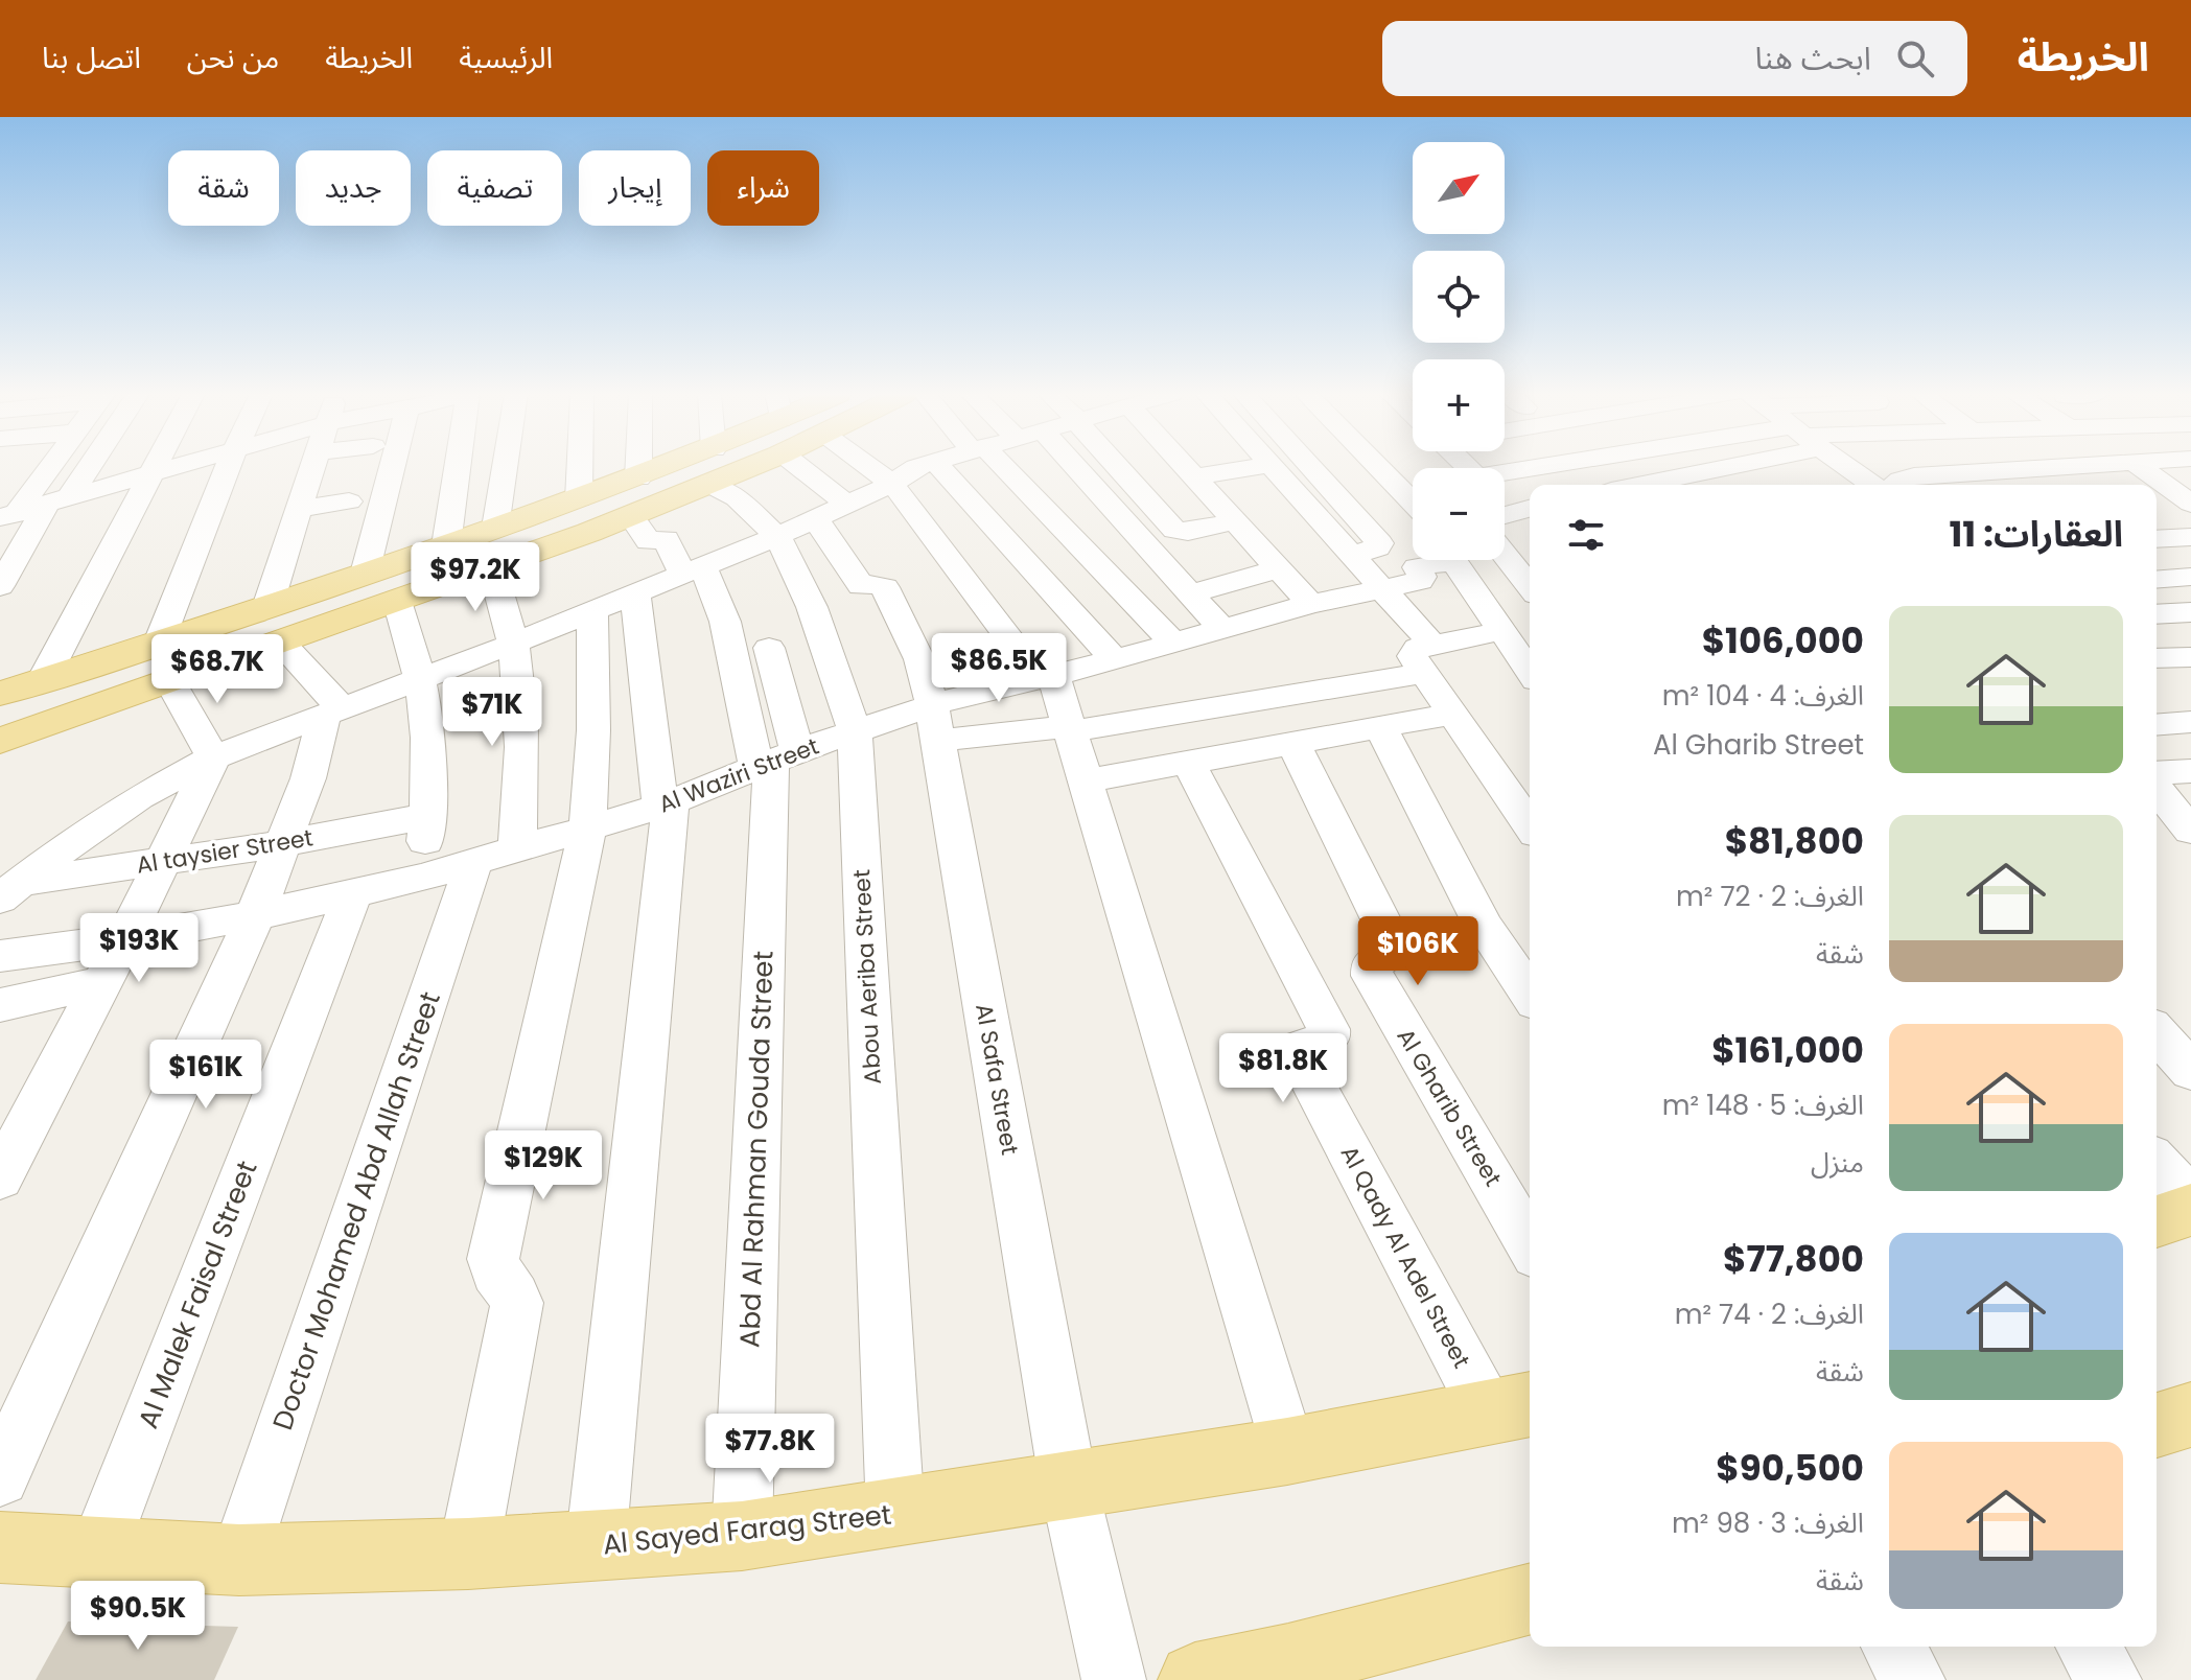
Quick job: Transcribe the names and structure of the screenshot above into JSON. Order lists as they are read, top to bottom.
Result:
{
  "streets": {
    "main road": ["Al Sayed Farag Street"],
    "street": [
      "Al Waziri Street",
      "Al taysier Street",
      "Abou Aeriba Street",
      "Al Safa Street",
      "Al Gharib Street",
      "Abd Al Rahman Gouda Street",
      "Doctor Mohamed Abd Allah Street",
      "Al Qady Al Adel Street",
      "Al Malek Faisal Street"
    ]
  },
  "crossings": [
    ["Al Waziri Street", "Abou Aeriba Street"],
    ["Al Waziri Street", "Al Safa Street"],
    ["Al Waziri Street", "Abd Al Rahman Gouda Street"],
    ["Al Waziri Street", "Doctor Mohamed Abd Allah Street"],
    ["Al Waziri Street", "Al Malek Faisal Street"],
    ["Abou Aeriba Street", "Al Safa Street"],
    ["Abou Aeriba Street", "Al Sayed Farag Street"],
    ["Al Safa Street", "Al Sayed Farag Street"],
    ["Abd Al Rahman Gouda Street", "Al Sayed Farag Street"],
    ["Doctor Mohamed Abd Allah Street", "Al Sayed Farag Street"],
    ["Al Qady Al Adel Street", "Al Sayed Farag Street"],
    ["Al Malek Faisal Street", "Al Sayed Farag Street"]
  ],
  "north": "top right",
  "page": {
    "header": "الخريطة",
    "search": "ابحث هنا",
    "nav": [
      "الرئيسية",
      "الخريطة",
      "من نحن",
      "اتصل بنا"
    ],
    "map_buttons": ["+", "−"],
    "chip": [
      "شراء",
      "إيجار",
      "تصفية",
      "جديد",
      "شقة"
    ],
    "heading": "العقارات: 11",
    "price": [
      "$97.2K",
      "$86.5K",
      "$68.7K",
      "$71K",
      "$193K",
      "$106K",
      "$81.8K",
      "$161K",
      "$129K",
      "$77.8K",
      "$90.5K"
    ],
    "list": [
      {
        "name": "$106,000",
        "note": "الغرف: 4 · 104 m² · Al Gharib Street"
      },
      {
        "name": "$81,800",
        "note": "الغرف: 2 · 72 m² · شقة"
      },
      {
        "name": "$161,000",
        "note": "الغرف: 5 · 148 m² · منزل"
      },
      {
        "name": "$77,800",
        "note": "الغرف: 2 · 74 m² · شقة"
      },
      {
        "name": "$90,500",
        "note": "الغرف: 3 · 98 m² · شقة"
      }
    ]
  }
}
